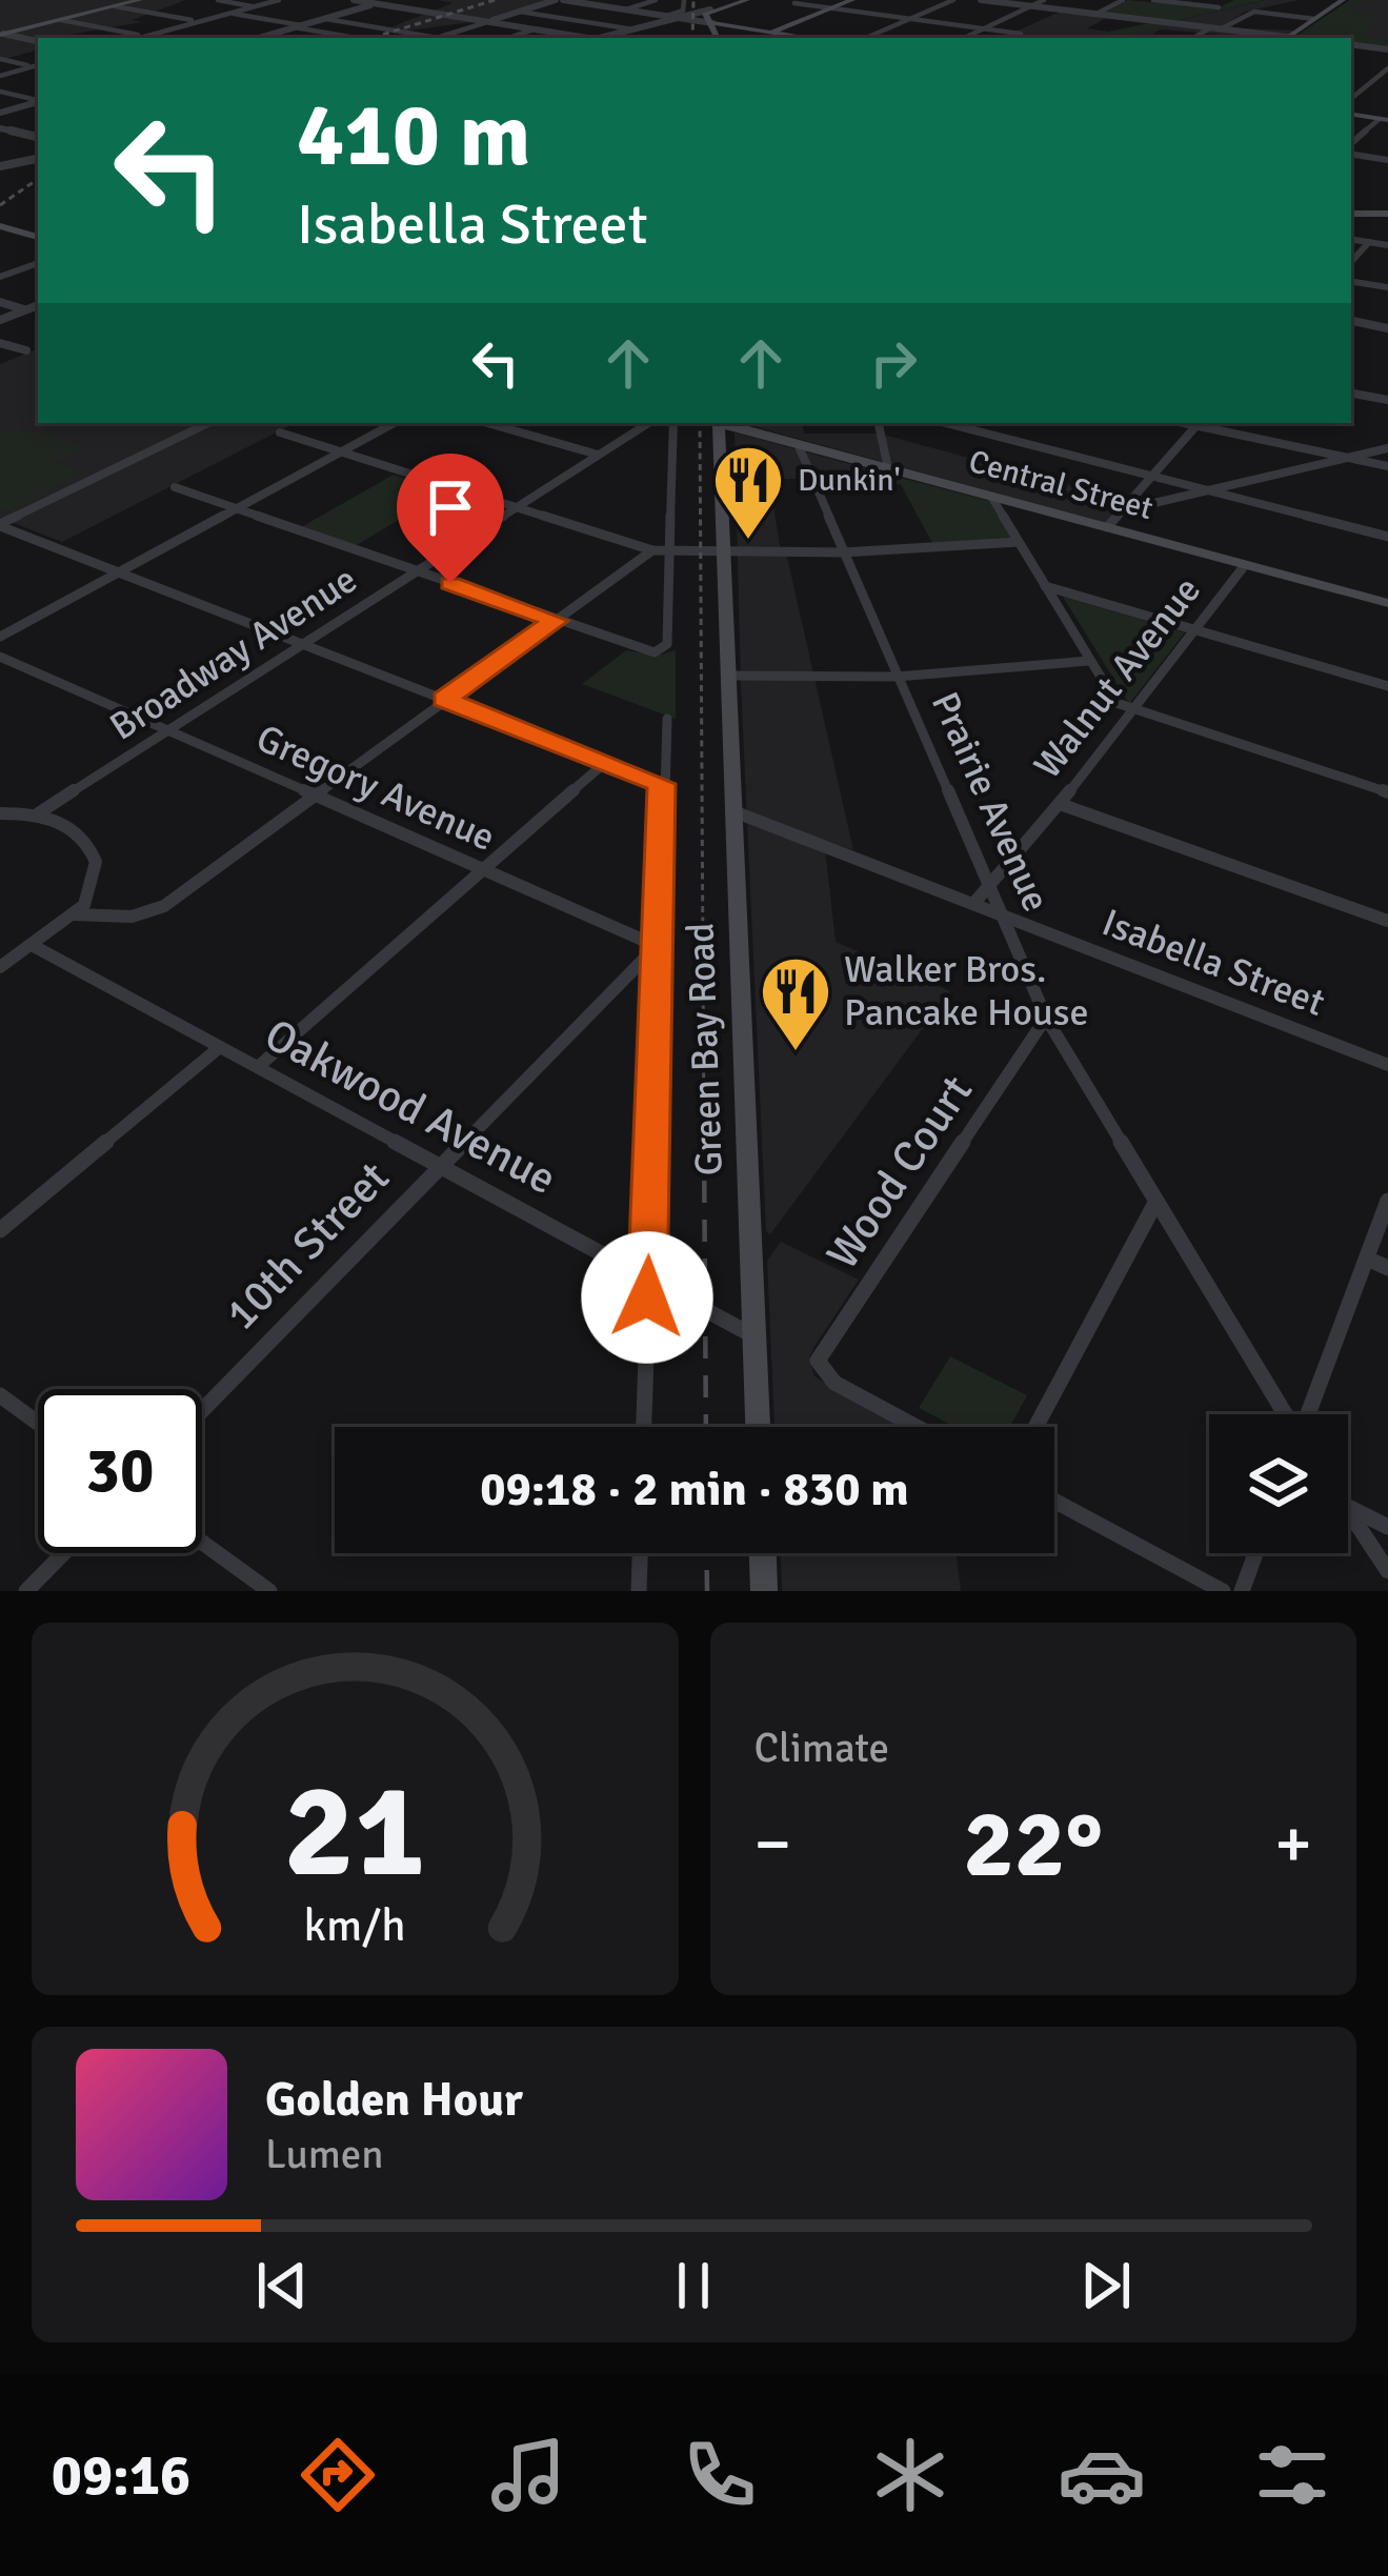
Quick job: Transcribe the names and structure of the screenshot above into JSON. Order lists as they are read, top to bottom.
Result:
{
  "streets": {
    "main road": ["Central Street", "Green Bay Road"],
    "street": [
      "Broadway Avenue",
      "Walnut Avenue",
      "Gregory Avenue",
      "Prairie Avenue",
      "Isabella Street",
      "Oakwood Avenue",
      "Wood Court",
      "10th Street"
    ]
  },
  "crossings": [
    ["Central Street", "Walnut Avenue"],
    ["Central Street", "Prairie Avenue"],
    ["Broadway Avenue", "Gregory Avenue"],
    ["Walnut Avenue", "Prairie Avenue"],
    ["Walnut Avenue", "Isabella Street"],
    ["Gregory Avenue", "10th Street"],
    ["Prairie Avenue", "Isabella Street"],
    ["Prairie Avenue", "Wood Court"],
    ["Isabella Street", "Green Bay Road"],
    ["Green Bay Road", "Oakwood Avenue"],
    ["Oakwood Avenue", "10th Street"]
  ],
  "places": {
    "restaurant": ["Dunkin'", "Walker Bros. Pancake House"]
  },
  "page": {
    "turn": ["410 m", "Isabella Street"],
    "limit": "30",
    "trip": "09:18 · 2 min · 830 m",
    "tile": "Climate",
    "heat": ["−", "22°", "+"],
    "song": ["Golden Hour", "Lumen"],
    "tabs": "09:16",
    "gauge": ["21", "km/h"]
  }
}
